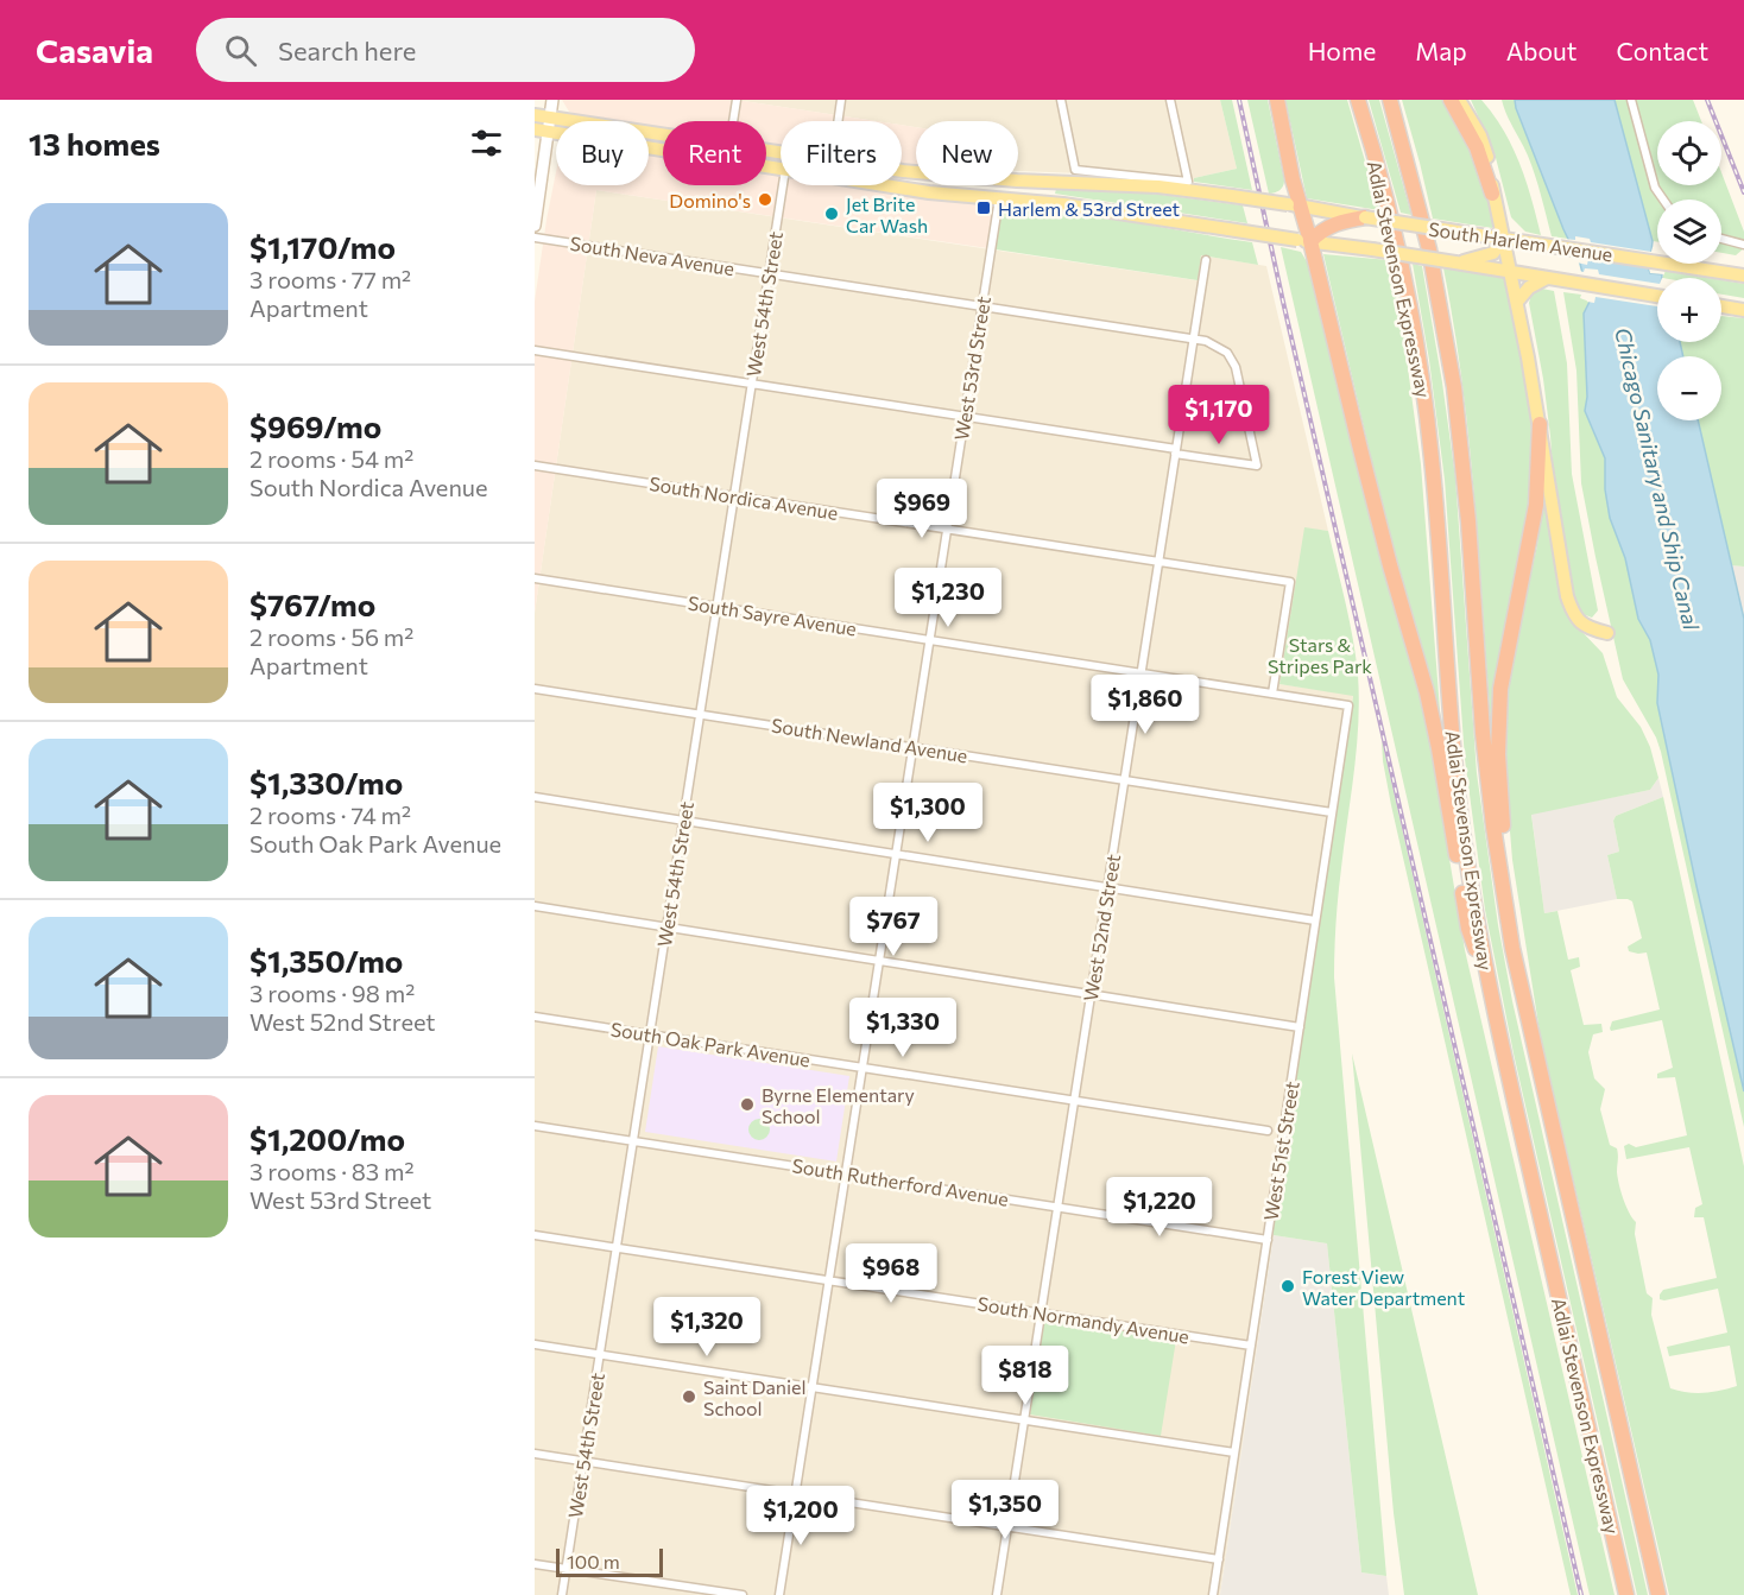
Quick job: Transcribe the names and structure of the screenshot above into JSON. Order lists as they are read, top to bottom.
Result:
{
  "streets": {
    "highway": ["Adlai Stevenson Expressway"],
    "main road": ["South Harlem Avenue"],
    "street": [
      "South Neva Avenue",
      "West 54th Street",
      "West 53rd Street",
      "South Nordica Avenue",
      "South Sayre Avenue",
      "South Newland Avenue",
      "West 52nd Street",
      "South Oak Park Avenue",
      "West 51st Street",
      "South Rutherford Avenue",
      "South Normandy Avenue"
    ]
  },
  "crossings": [
    ["South Harlem Avenue", "West 53rd Street"],
    ["South Neva Avenue", "West 54th Street"],
    ["South Neva Avenue", "West 53rd Street"],
    ["South Neva Avenue", "West 52nd Street"],
    ["West 54th Street", "South Nordica Avenue"],
    ["West 54th Street", "South Sayre Avenue"],
    ["West 54th Street", "South Newland Avenue"],
    ["West 54th Street", "South Oak Park Avenue"],
    ["West 54th Street", "South Rutherford Avenue"],
    ["West 54th Street", "South Normandy Avenue"],
    ["West 53rd Street", "South Nordica Avenue"],
    ["West 53rd Street", "South Sayre Avenue"],
    ["West 53rd Street", "South Newland Avenue"],
    ["West 53rd Street", "South Oak Park Avenue"],
    ["West 53rd Street", "South Rutherford Avenue"],
    ["West 53rd Street", "South Normandy Avenue"],
    ["South Nordica Avenue", "South Sayre Avenue"],
    ["South Nordica Avenue", "West 52nd Street"],
    ["South Sayre Avenue", "West 52nd Street"],
    ["South Sayre Avenue", "West 51st Street"],
    ["South Newland Avenue", "West 52nd Street"],
    ["South Newland Avenue", "West 51st Street"],
    ["West 52nd Street", "South Oak Park Avenue"],
    ["West 52nd Street", "South Rutherford Avenue"],
    ["West 52nd Street", "South Normandy Avenue"],
    ["West 51st Street", "South Rutherford Avenue"],
    ["West 51st Street", "South Normandy Avenue"]
  ],
  "water": ["Chicago Sanitary and Ship Canal"],
  "parks": ["Stars & Stripes Park"],
  "places": {
    "other": [
      "Domino's",
      "Jet Brite Car Wash",
      "Byrne Elementary School",
      "Forest View Water Department",
      "Saint Daniel School"
    ],
    "transit": ["Harlem & 53rd Street"]
  },
  "scale_bar": "100 m",
  "page": {
    "header": "Casavia",
    "search": "Search here",
    "nav": [
      "Home",
      "Map",
      "About",
      "Contact"
    ],
    "heading": "13 homes",
    "map_buttons": ["+", "−"],
    "chip": [
      "Buy",
      "Rent",
      "Filters",
      "New"
    ],
    "list": [
      {
        "name": "$1,170/mo",
        "note": "3 rooms · 77 m² · Apartment"
      },
      {
        "name": "$969/mo",
        "note": "2 rooms · 54 m² · South Nordica Avenue"
      },
      {
        "name": "$767/mo",
        "note": "2 rooms · 56 m² · Apartment"
      },
      {
        "name": "$1,330/mo",
        "note": "2 rooms · 74 m² · South Oak Park Avenue"
      },
      {
        "name": "$1,350/mo",
        "note": "3 rooms · 98 m² · West 52nd Street"
      },
      {
        "name": "$1,200/mo",
        "note": "3 rooms · 83 m² · West 53rd Street"
      }
    ],
    "price": [
      "$1,170",
      "$969",
      "$1,230",
      "$1,860",
      "$1,300",
      "$767",
      "$1,330",
      "$1,220",
      "$968",
      "$1,320",
      "$818",
      "$1,350",
      "$1,200"
    ],
    "scale": "100 m"
  }
}
